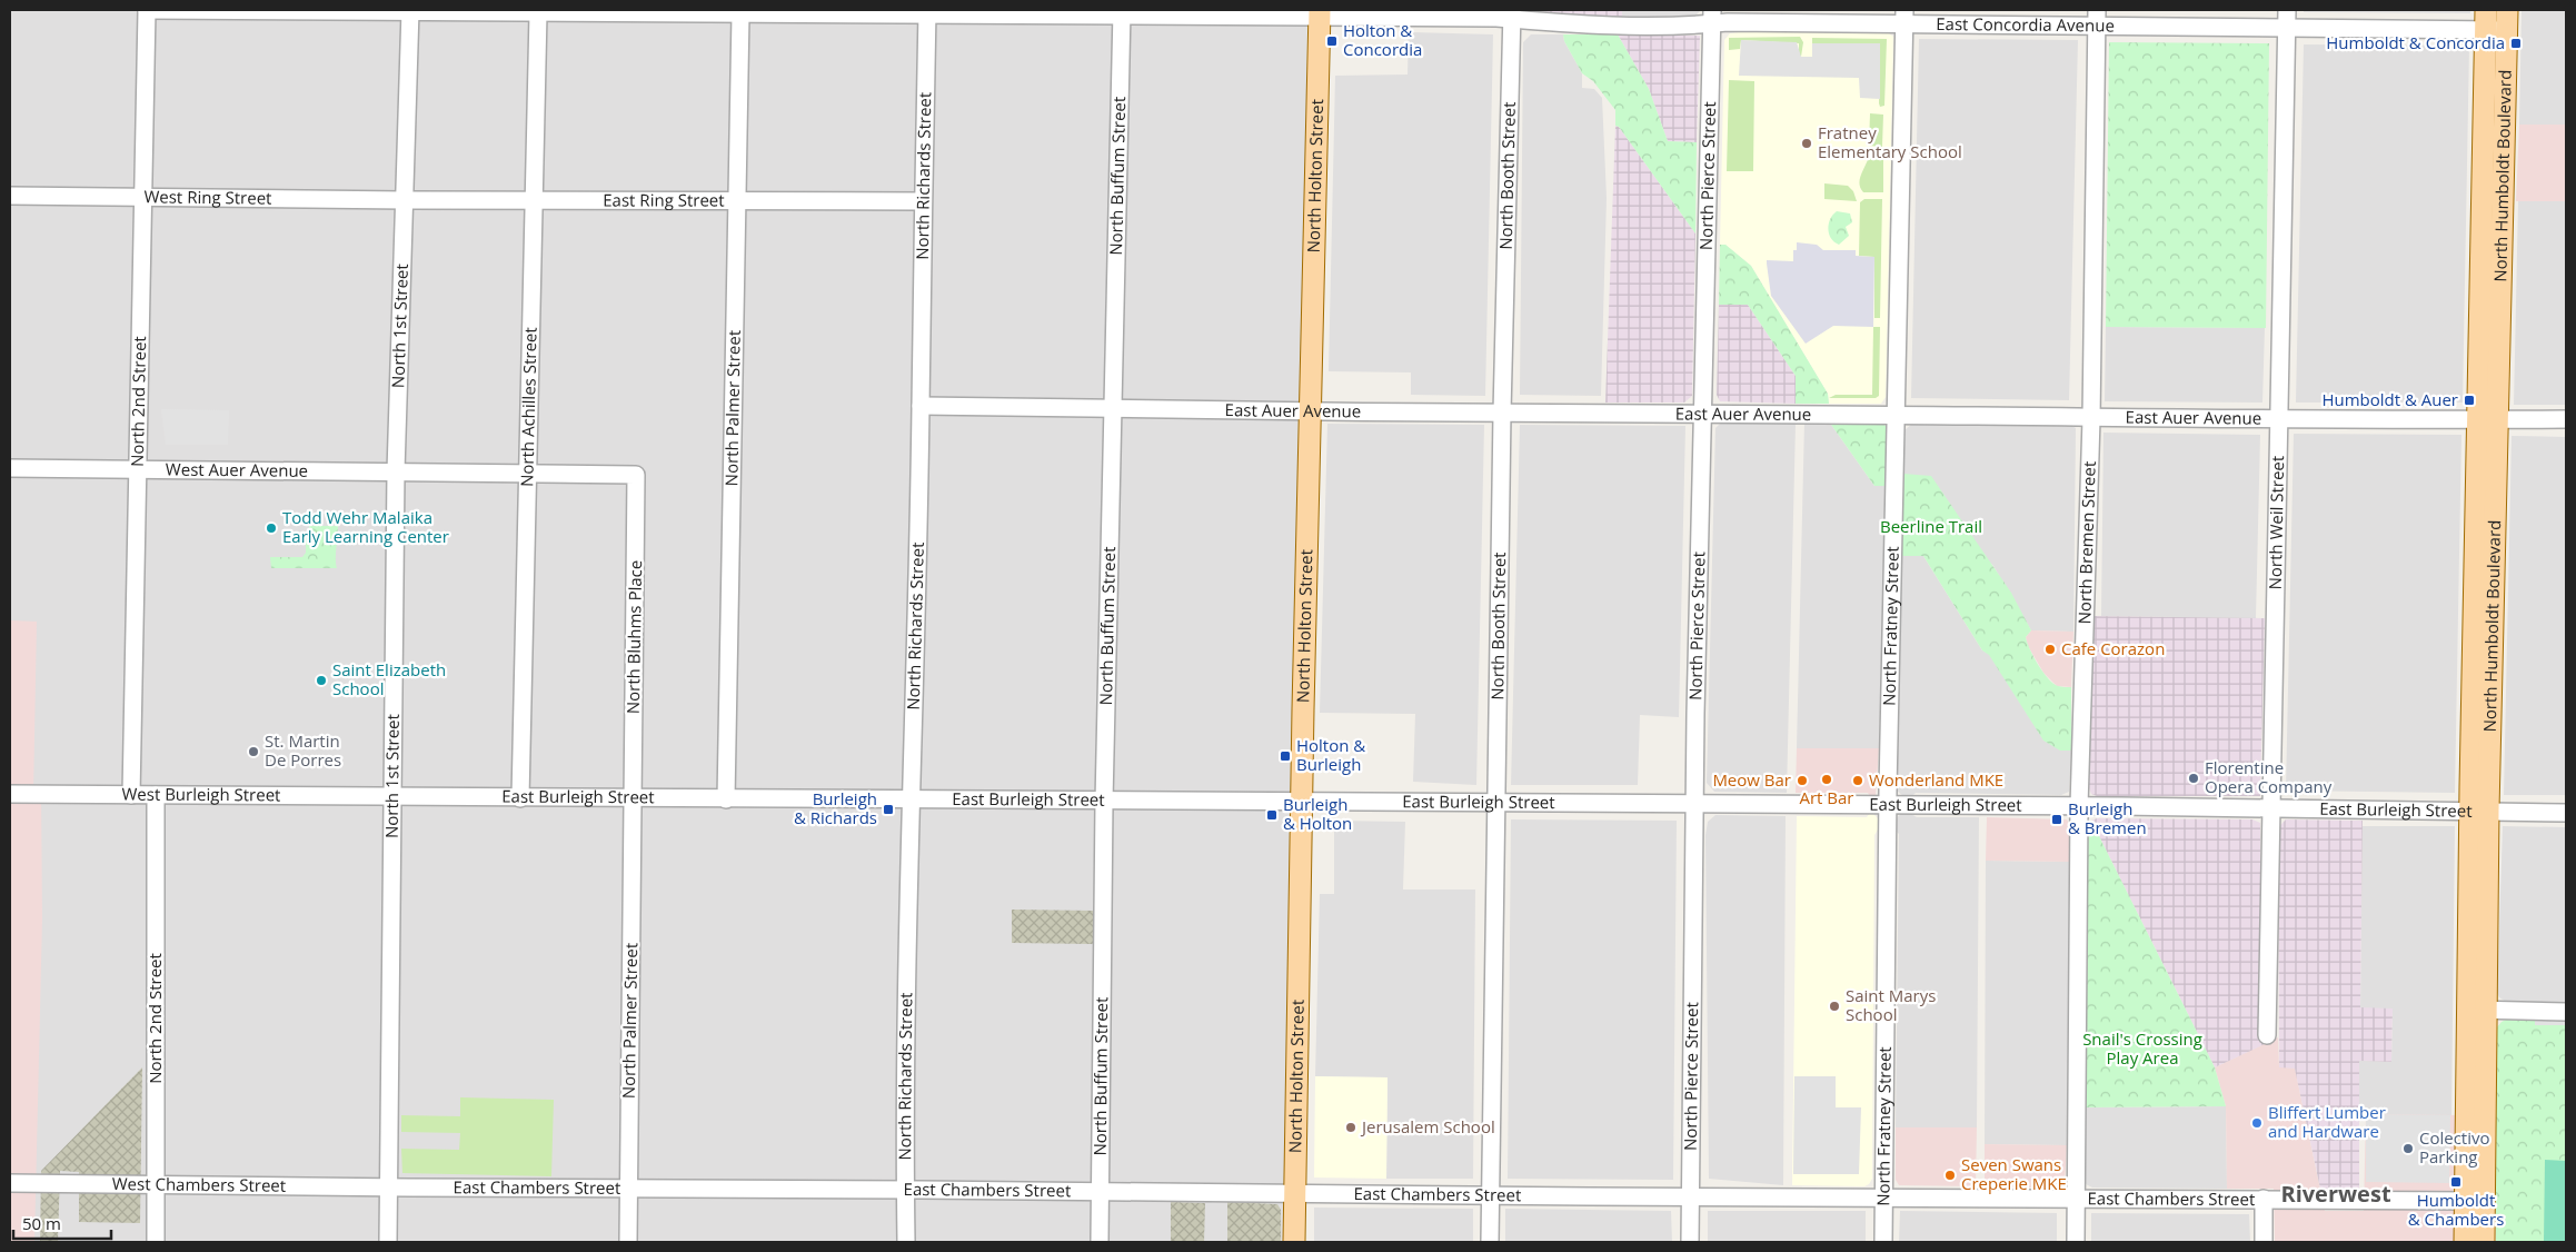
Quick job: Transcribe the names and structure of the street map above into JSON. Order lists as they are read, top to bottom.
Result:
{
  "streets": {
    "main road": ["North Holton Street", "North Humboldt Boulevard"],
    "street": [
      "East Concordia Avenue",
      "North Richards Street",
      "North Buffum Street",
      "North Booth Street",
      "North Pierce Street",
      "West Ring Street",
      "East Ring Street",
      "North 1st Street",
      "North 2nd Street",
      "North Achilles Street",
      "North Palmer Street",
      "East Auer Avenue",
      "West Auer Avenue",
      "North Weil Street",
      "North Bremen Street",
      "North Fratney Street",
      "North Bluhms Place",
      "West Burleigh Street",
      "East Burleigh Street",
      "West Chambers Street",
      "East Chambers Street"
    ]
  },
  "crossings": [
    ["East Concordia Avenue", "North Richards Street"],
    ["East Concordia Avenue", "North Buffum Street"],
    ["East Concordia Avenue", "North Holton Street"],
    ["East Concordia Avenue", "North Booth Street"],
    ["East Concordia Avenue", "North Pierce Street"],
    ["East Concordia Avenue", "North Humboldt Boulevard"],
    ["East Concordia Avenue", "North 1st Street"],
    ["East Concordia Avenue", "North 2nd Street"],
    ["East Concordia Avenue", "North Achilles Street"],
    ["East Concordia Avenue", "North Palmer Street"],
    ["East Concordia Avenue", "North Weil Street"],
    ["East Concordia Avenue", "North Bremen Street"],
    ["East Concordia Avenue", "North Fratney Street"],
    ["North Richards Street", "East Ring Street"],
    ["North Richards Street", "East Auer Avenue"],
    ["North Richards Street", "East Burleigh Street"],
    ["North Richards Street", "East Chambers Street"],
    ["North Buffum Street", "East Auer Avenue"],
    ["North Buffum Street", "East Burleigh Street"],
    ["North Buffum Street", "East Chambers Street"],
    ["North Holton Street", "East Auer Avenue"],
    ["North Holton Street", "East Burleigh Street"],
    ["North Holton Street", "East Chambers Street"],
    ["North Booth Street", "East Auer Avenue"],
    ["North Booth Street", "East Burleigh Street"],
    ["North Booth Street", "East Chambers Street"],
    ["North Pierce Street", "East Auer Avenue"],
    ["North Pierce Street", "East Burleigh Street"],
    ["North Pierce Street", "East Chambers Street"],
    ["North Humboldt Boulevard", "East Auer Avenue"],
    ["North Humboldt Boulevard", "East Burleigh Street"],
    ["North Humboldt Boulevard", "East Chambers Street"],
    ["West Ring Street", "East Ring Street"],
    ["West Ring Street", "North 1st Street"],
    ["West Ring Street", "North 2nd Street"],
    ["East Ring Street", "North 1st Street"],
    ["East Ring Street", "North Achilles Street"],
    ["East Ring Street", "North Palmer Street"],
    ["North 1st Street", "West Auer Avenue"],
    ["North 1st Street", "West Burleigh Street"],
    ["North 1st Street", "East Burleigh Street"],
    ["North 1st Street", "West Chambers Street"],
    ["North 1st Street", "East Chambers Street"],
    ["North 2nd Street", "West Auer Avenue"],
    ["North 2nd Street", "West Burleigh Street"],
    ["North 2nd Street", "West Chambers Street"],
    ["North Achilles Street", "North Bluhms Place"],
    ["North Achilles Street", "East Burleigh Street"],
    ["North Palmer Street", "North Bluhms Place"],
    ["North Palmer Street", "East Burleigh Street"],
    ["North Palmer Street", "East Chambers Street"],
    ["East Auer Avenue", "North Weil Street"],
    ["East Auer Avenue", "North Bremen Street"],
    ["East Auer Avenue", "North Fratney Street"],
    ["North Weil Street", "East Burleigh Street"],
    ["North Bremen Street", "East Burleigh Street"],
    ["North Bremen Street", "East Chambers Street"],
    ["North Fratney Street", "East Burleigh Street"],
    ["North Fratney Street", "East Chambers Street"],
    ["North Bluhms Place", "East Burleigh Street"],
    ["West Burleigh Street", "East Burleigh Street"],
    ["West Chambers Street", "East Chambers Street"]
  ],
  "districts": ["Riverwest"],
  "parks": ["Beerline Trail", "Snail's Crossing Play Area"],
  "places": {
    "transit": [
      "Holton & Concordia",
      "Humboldt & Concordia",
      "Humboldt & Auer",
      "Holton & Burleigh",
      "Burleigh & Richards",
      "Burleigh & Holton",
      "Burleigh & Bremen",
      "Humboldt & Chambers"
    ],
    "other": [
      "Fratney Elementary School",
      "Todd Wehr Malaika Early Learning Center",
      "Cafe Corazon",
      "Saint Elizabeth School",
      "St. Martin De Porres",
      "Florentine Opera Company",
      "Art Bar",
      "Meow Bar",
      "Wonderland MKE",
      "Saint Marys School",
      "Bliffert Lumber and Hardware",
      "Jerusalem School",
      "Colectivo Parking",
      "Seven Swans Creperie MKE"
    ]
  },
  "scale_bar": "50 m"
}
